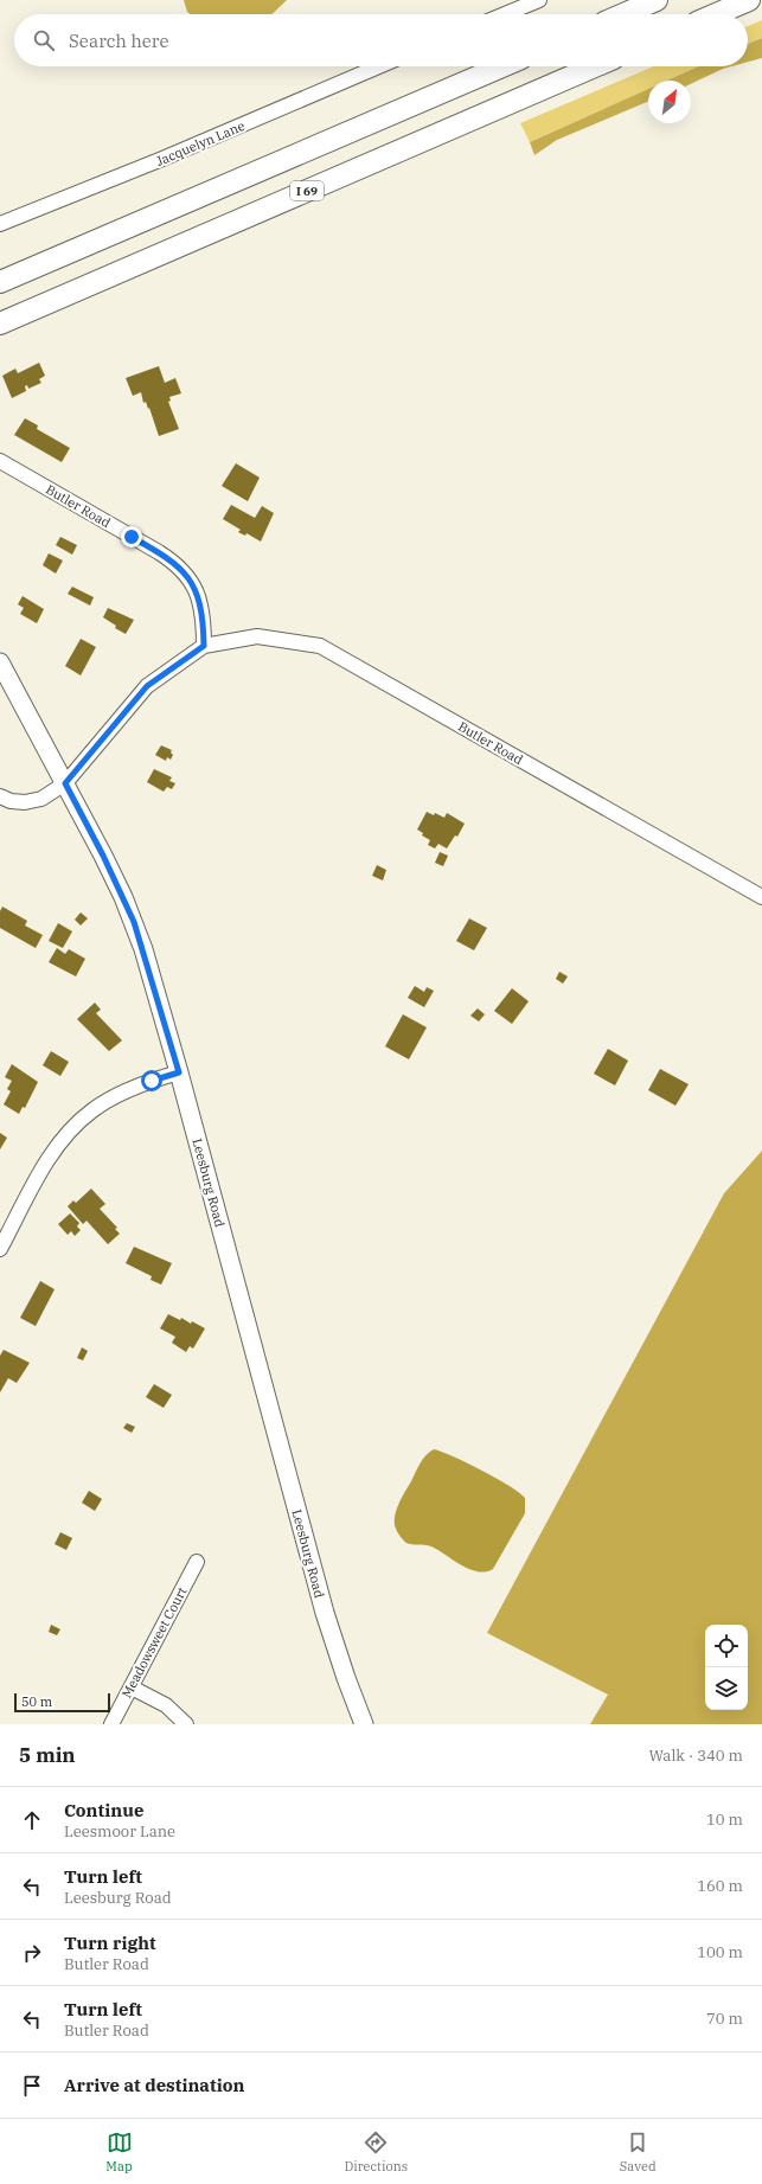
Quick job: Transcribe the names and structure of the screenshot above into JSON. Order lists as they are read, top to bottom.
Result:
{
  "streets": {
    "highway": ["I 69"],
    "main road": ["Leesburg Road"],
    "street": ["Jacquelyn Lane", "Butler Road", "Meadowsweet Court"]
  },
  "crossings": [
    ["Butler Road", "Leesburg Road"]
  ],
  "scale_bar": "50 m",
  "north": "top right",
  "page": {
    "search": "Search here",
    "scale": "50 m",
    "heading": ["5 min", "Walk · 340 m"],
    "list": [
      ["Continue", "Leesmoor Lane", "10 m"],
      ["Turn left", "Leesburg Road", "160 m"],
      ["Turn right", "Butler Road", "100 m"],
      ["Turn left", "Butler Road", "70 m"],
      "Arrive at destination"
    ],
    "nav": ["Map", "Directions", "Saved"]
  }
}
